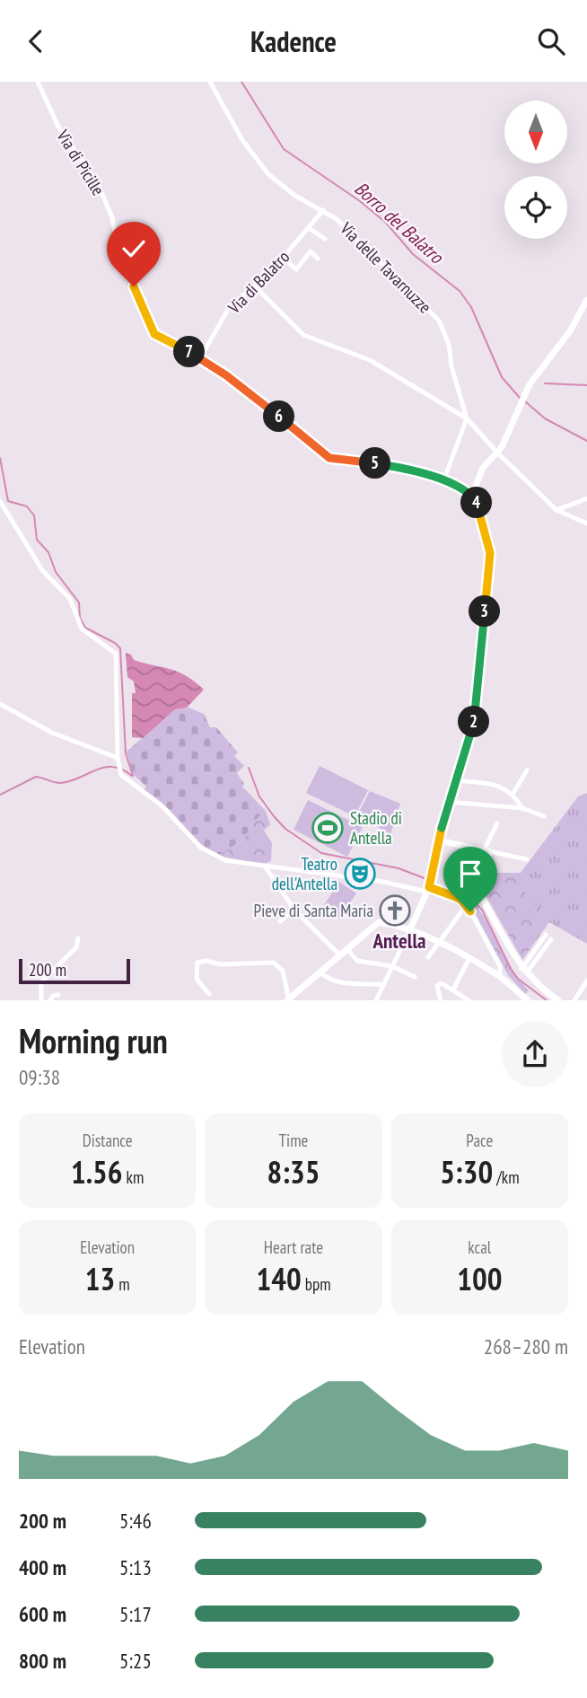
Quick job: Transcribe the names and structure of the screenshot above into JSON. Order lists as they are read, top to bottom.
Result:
{
  "streets": {
    "street": ["Via di Picille", "Via delle Tavarnuzze", "Via di Balatro"]
  },
  "crossings": [
    ["Via di Picille", "Via di Balatro"],
    ["Via delle Tavarnuzze", "Via di Balatro"]
  ],
  "districts": ["Antella"],
  "water": ["Borro del Balatro"],
  "places": {
    "sports": ["Stadio di Antella"],
    "theatre": ["Teatro dell'Antella"],
    "church": ["Pieve di Santa Maria"]
  },
  "scale_bar": "200 m",
  "north": "bottom",
  "page": {
    "header": "Kadence",
    "pins": [
      "7",
      "6",
      "5",
      "4",
      "3",
      "2"
    ],
    "scale": "200 m",
    "heading": ["Morning run", "09:38"],
    "stats": [
      ["Distance", "1.56 km"],
      ["Time", "8:35"],
      ["Pace", "5:30 /km"],
      ["Elevation", "13 m"],
      ["Heart rate", "140 bpm"],
      ["kcal", "100"]
    ],
    "chart": ["Elevation", "268–280 m"],
    "list": [
      {
        "name": "200 m",
        "note": "5:46"
      },
      {
        "name": "400 m",
        "note": "5:13"
      },
      {
        "name": "600 m",
        "note": "5:17"
      },
      {
        "name": "800 m",
        "note": "5:25"
      }
    ]
  }
}
